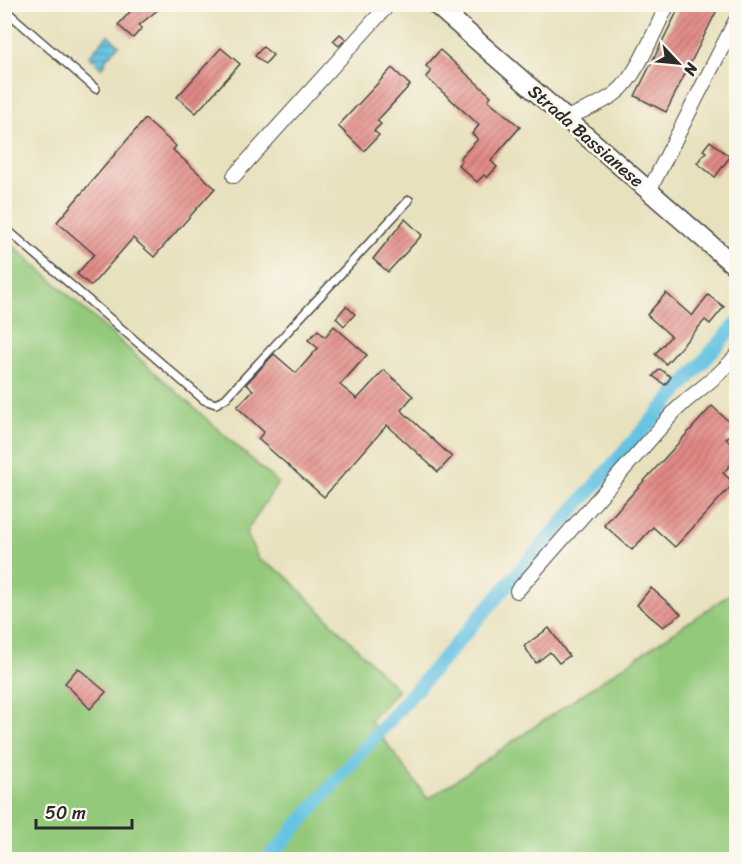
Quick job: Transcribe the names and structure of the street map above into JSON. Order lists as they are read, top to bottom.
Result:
{
  "streets": {
    "street": ["Strada Bassianese"]
  },
  "scale_bar": "50 m",
  "north": "bottom right"
}
